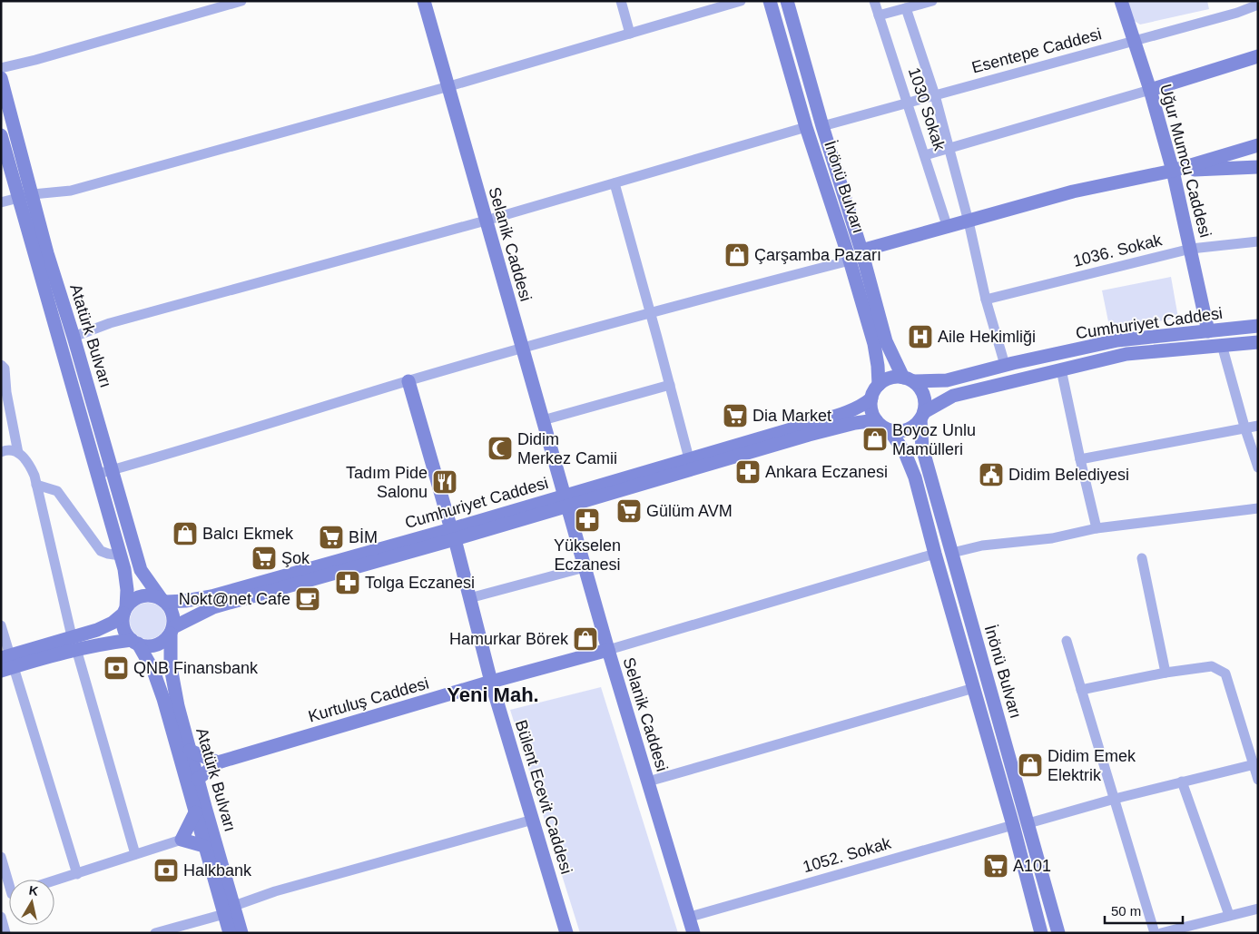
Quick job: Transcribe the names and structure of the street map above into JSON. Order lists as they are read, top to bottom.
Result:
{
  "streets": {
    "main road": [
      "Uğur Mumcu Caddesi",
      "İnönü Bulvarı",
      "Selanik Caddesi",
      "Cumhuriyet Caddesi",
      "Atatürk Bulvarı",
      "Kurtuluş Caddesi",
      "Bülent Ecevit Caddesi"
    ],
    "street": [
      "Esentepe Caddesi",
      "1030 Sokak",
      "1036. Sokak",
      "1052. Sokak"
    ]
  },
  "crossings": [
    ["Esentepe Caddesi", "1030 Sokak"],
    ["Esentepe Caddesi", "Uğur Mumcu Caddesi"],
    ["Esentepe Caddesi", "İnönü Bulvarı"],
    ["Uğur Mumcu Caddesi", "1036. Sokak"],
    ["Uğur Mumcu Caddesi", "Cumhuriyet Caddesi"],
    ["İnönü Bulvarı", "Cumhuriyet Caddesi"],
    ["İnönü Bulvarı", "1052. Sokak"],
    ["Selanik Caddesi", "Cumhuriyet Caddesi"],
    ["Selanik Caddesi", "Kurtuluş Caddesi"],
    ["Selanik Caddesi", "1052. Sokak"],
    ["Cumhuriyet Caddesi", "Atatürk Bulvarı"],
    ["Cumhuriyet Caddesi", "Bülent Ecevit Caddesi"],
    ["Kurtuluş Caddesi", "Bülent Ecevit Caddesi"]
  ],
  "districts": ["Yeni Mah."],
  "places": {
    "shop": [
      "Çarşamba Pazarı",
      "Boyoz Unlu Mamülleri",
      "Balcı Ekmek",
      "Hamurkar Börek",
      "Didim Emek Elektrik"
    ],
    "hospital": ["Aile Hekimliği"],
    "supermarket": [
      "Dia Market",
      "Gülüm AVM",
      "BİM",
      "Şok",
      "A101"
    ],
    "mosque": ["Didim Merkez Camii"],
    "pharmacy": ["Ankara Eczanesi", "Yükselen Eczanesi", "Tolga Eczanesi"],
    "public building": ["Didim Belediyesi"],
    "restaurant": ["Tadım Pide Salonu"],
    "cafe": ["Nokt@net Cafe"],
    "bank": ["QNB Finansbank", "Halkbank"]
  },
  "scale_bar": "50 m",
  "north": "top"
}
